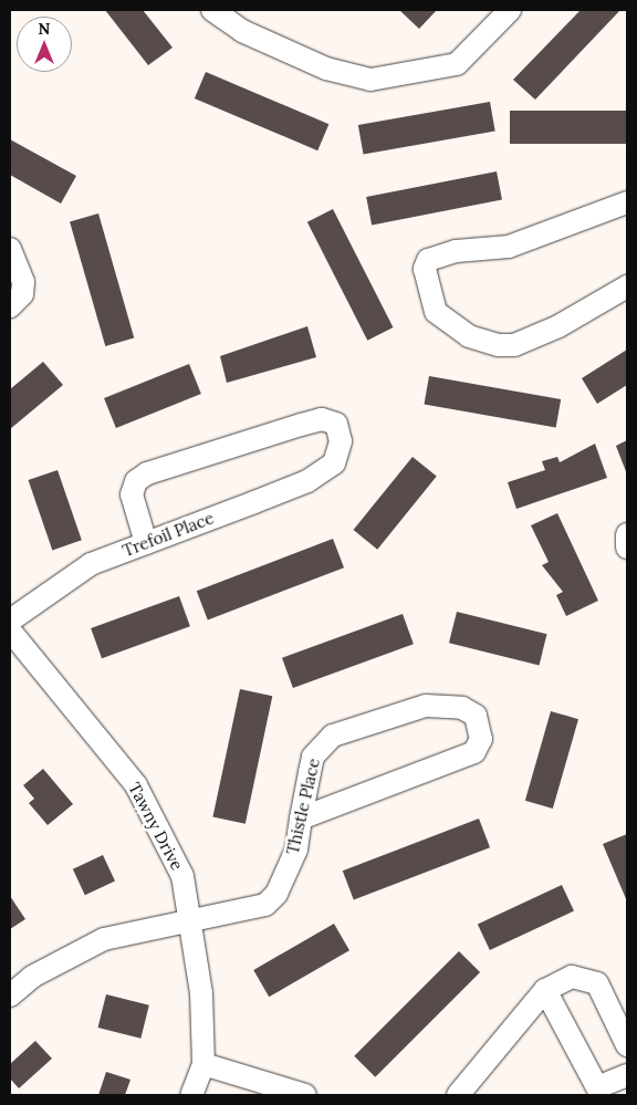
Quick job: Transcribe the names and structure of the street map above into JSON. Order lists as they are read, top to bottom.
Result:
{
  "streets": {
    "street": ["Trefoil Place", "Thistle Place", "Tawny Drive"]
  },
  "crossings": [
    ["Thistle Place", "Tawny Drive"]
  ],
  "north": "top"
}
